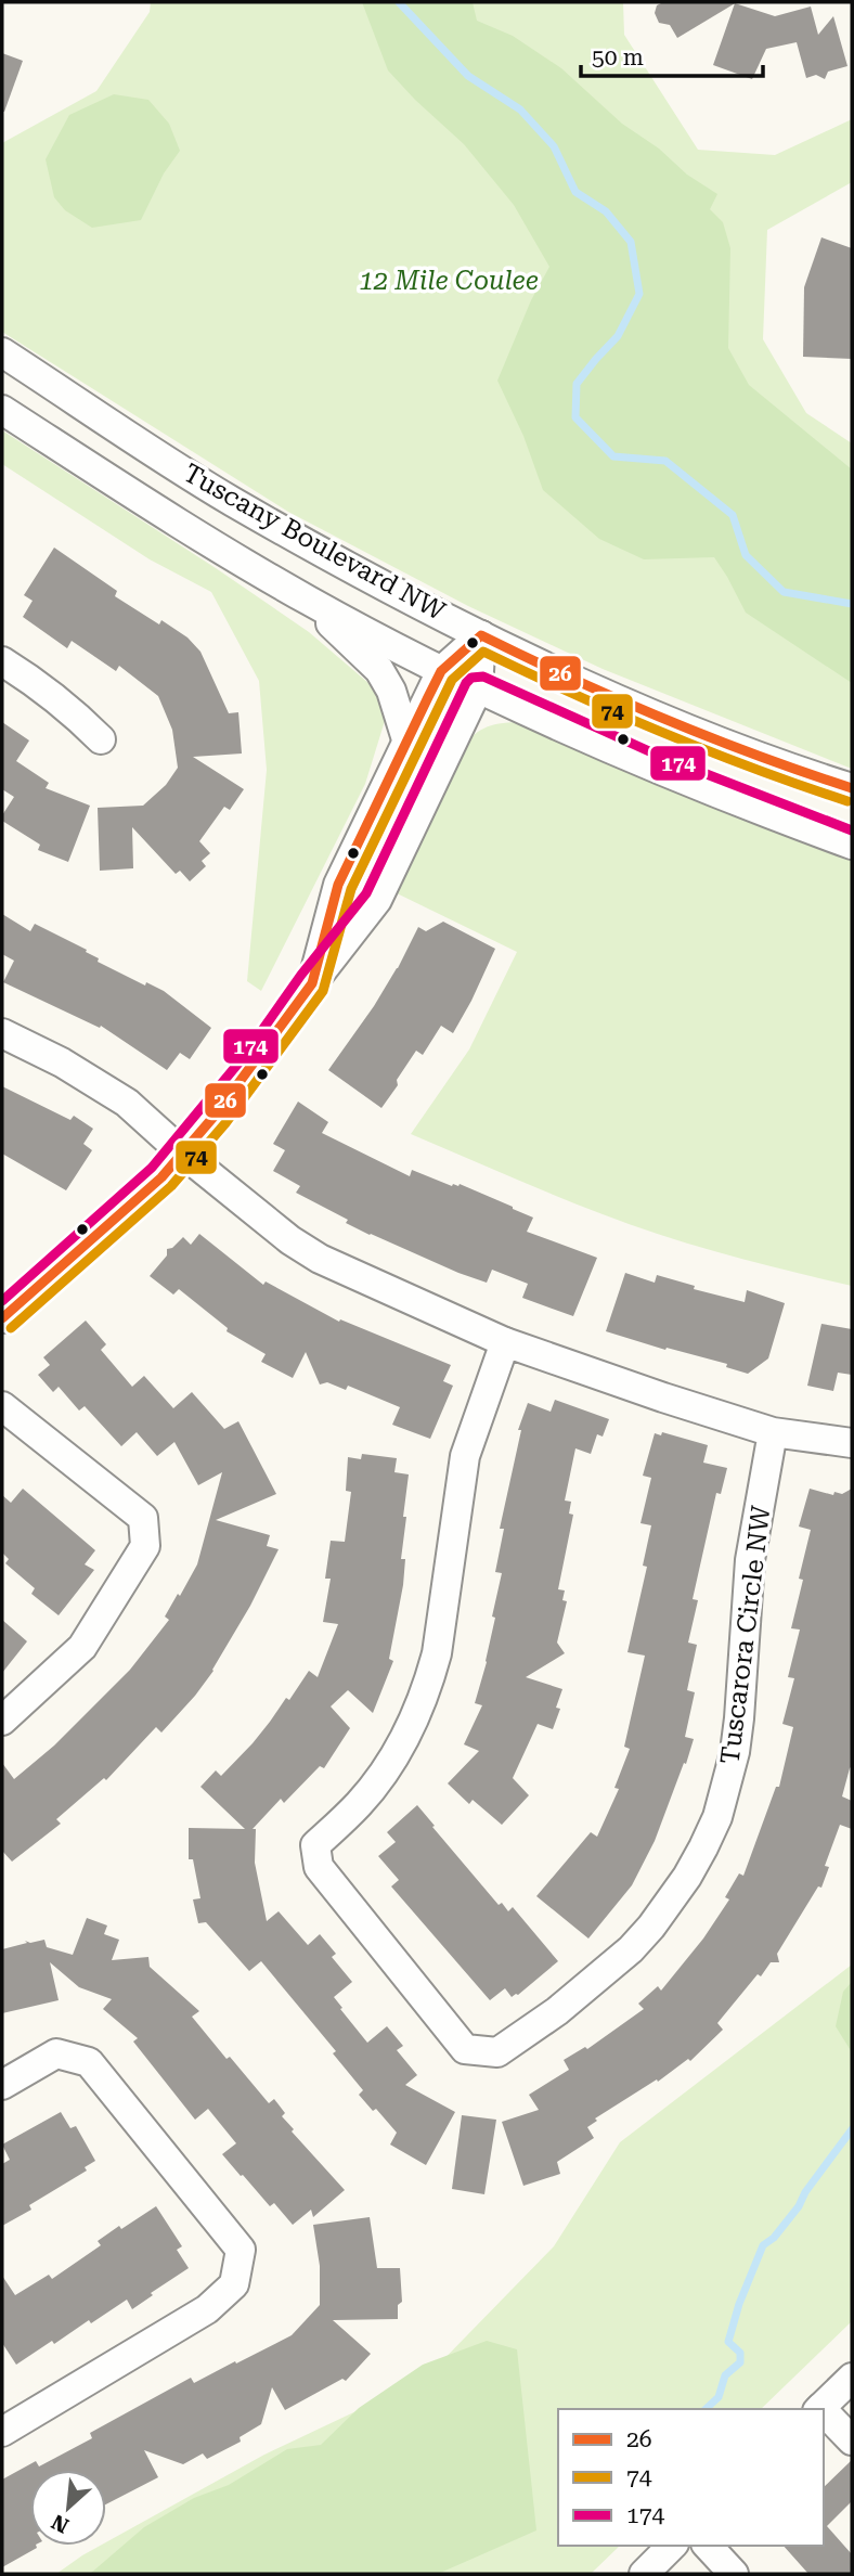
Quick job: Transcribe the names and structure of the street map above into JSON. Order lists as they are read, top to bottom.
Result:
{
  "streets": {
    "street": ["Tuscany Boulevard NW", "Tuscarora Circle NW"]
  },
  "parks": ["12 Mile Coulee"],
  "lines": ["transit line 26", "transit line 74", "transit line 174"],
  "legend": ["26", "74", "174"],
  "scale_bar": "50 m",
  "north": "bottom left"
}
